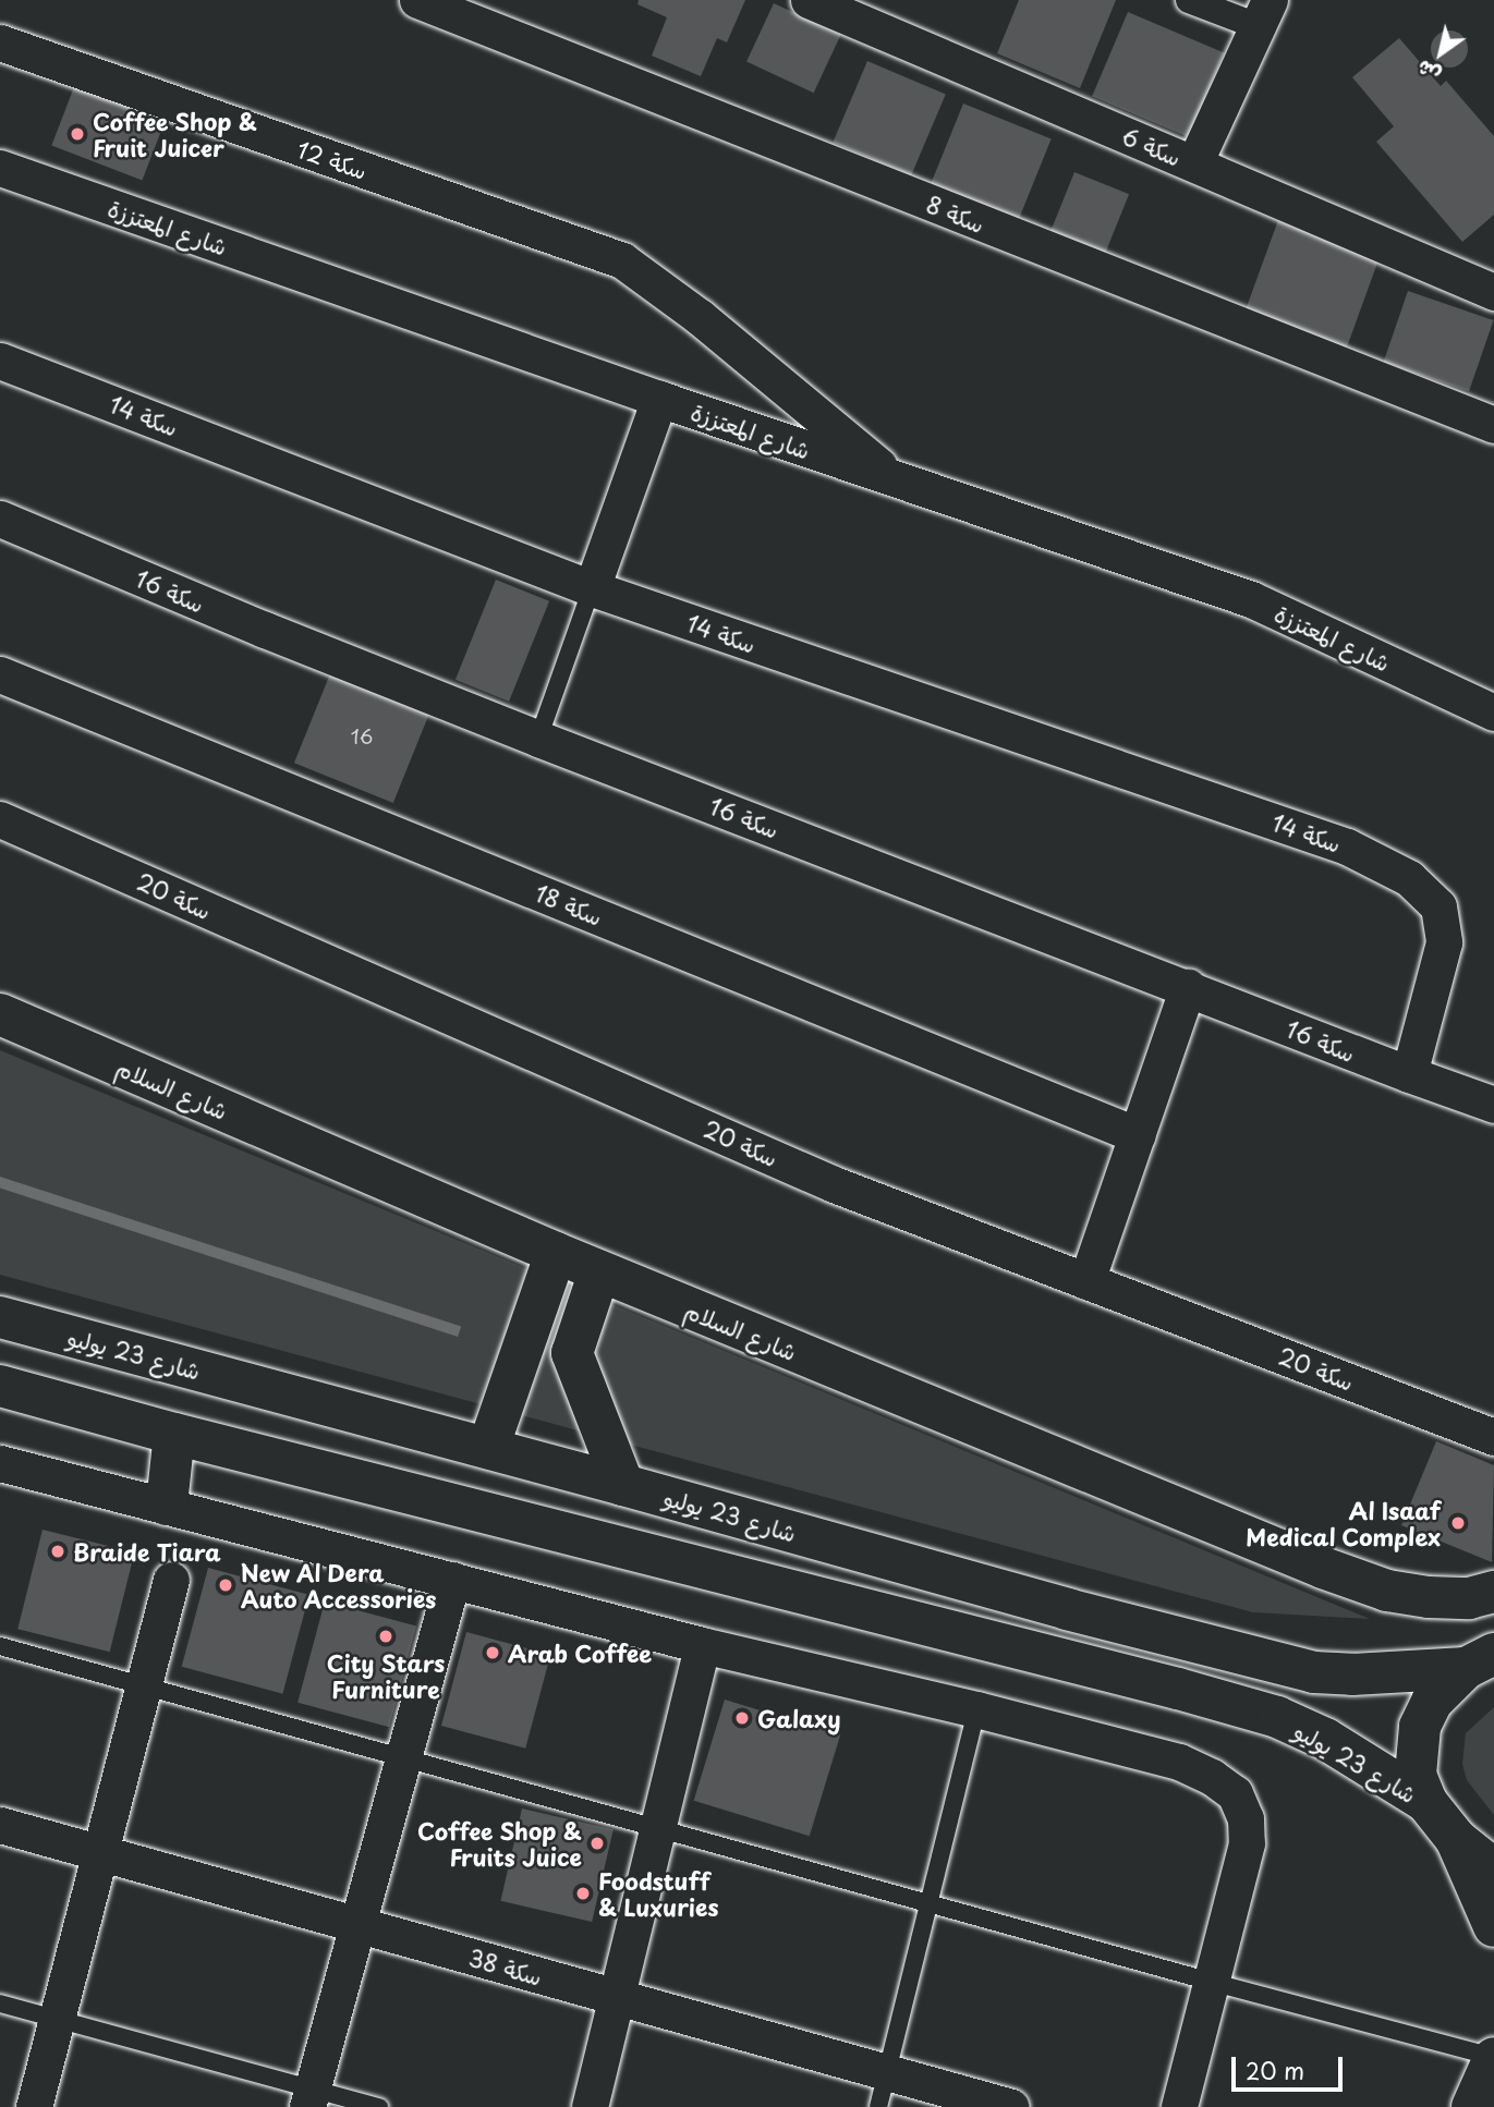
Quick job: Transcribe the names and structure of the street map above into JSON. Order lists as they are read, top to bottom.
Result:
{
  "streets": {
    "main road": ["شارع السلام", "شارع 23 يوليو"],
    "street": [
      "سكة 6",
      "سكة 12",
      "سكة 8",
      "شارع المعتززة",
      "سكة 14",
      "سكة 16",
      "سكة 20",
      "سكة 18",
      "سكة 38"
    ]
  },
  "crossings": [
    ["سكة 12", "شارع المعتززة"],
    ["سكة 14", "سكة 16"]
  ],
  "places": [
    "Coffee Shop & Fruit Juicer",
    "Al Isaaf Medical Complex",
    "Braide Tiara",
    "New Al Dera Auto Accessories",
    "City Stars Furniture",
    "Arab Coffee",
    "Galaxy",
    "Coffee Shop & Fruits Juice",
    "Foodstuff & Luxuries"
  ],
  "house_numbers": ["16"],
  "scale_bar": "20 m",
  "north": "bottom left"
}
